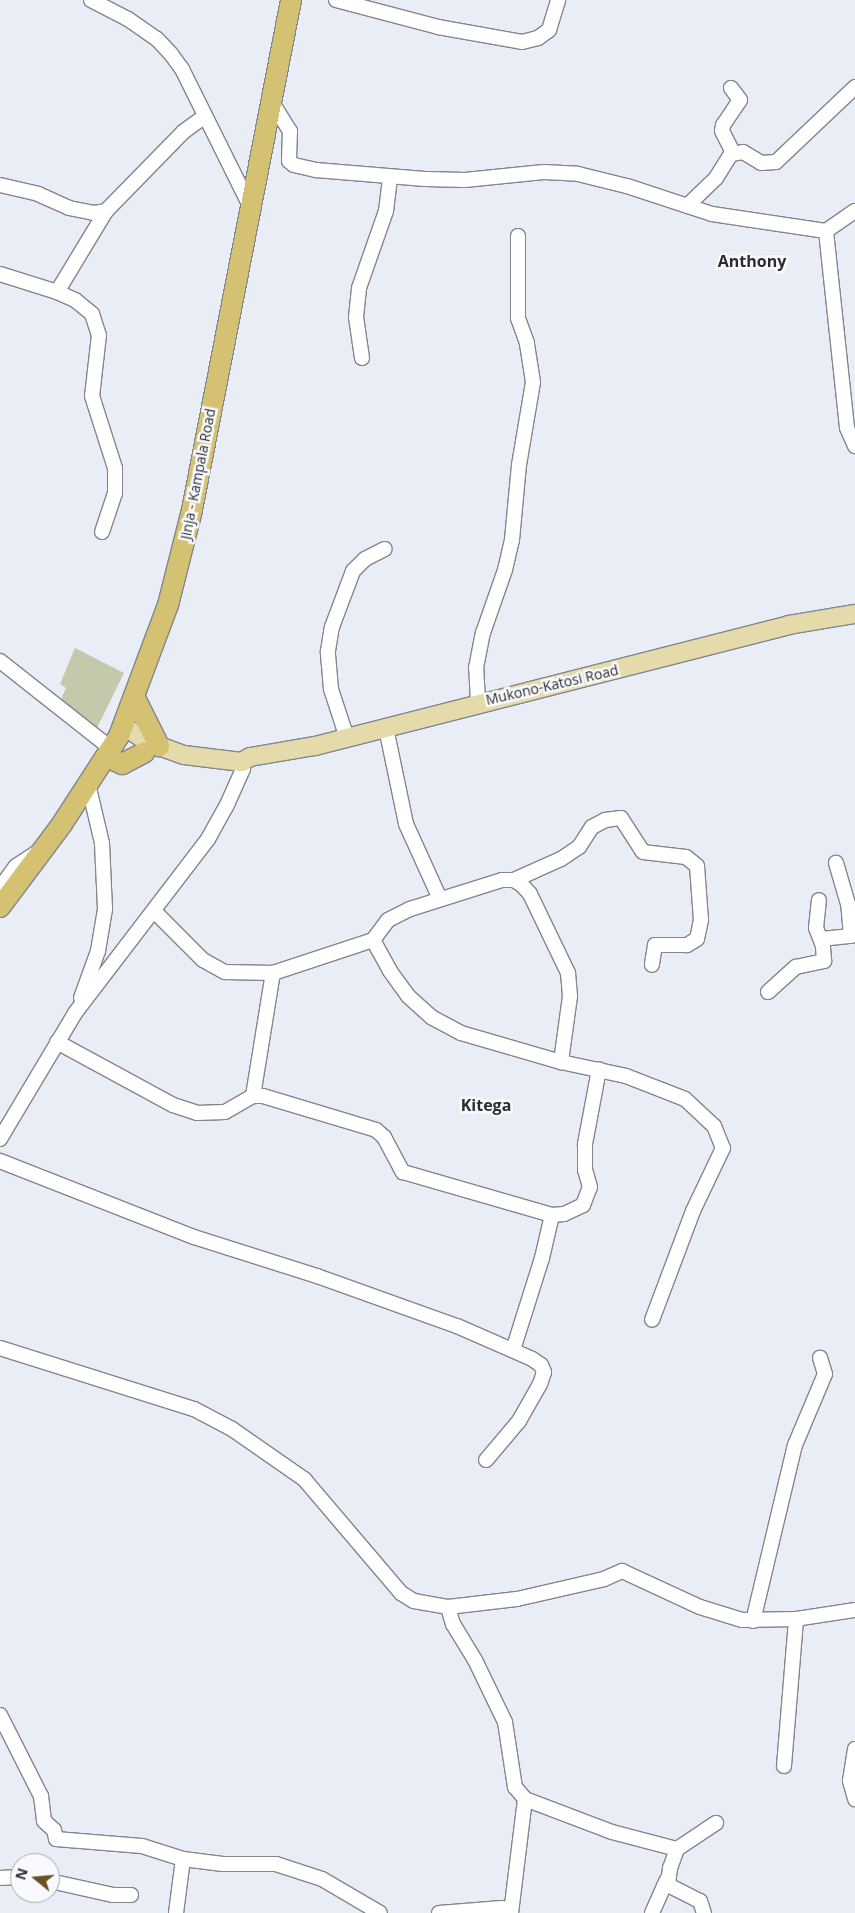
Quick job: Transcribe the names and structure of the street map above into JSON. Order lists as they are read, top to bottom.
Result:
{
  "streets": {
    "highway": ["Jinja - Kampala Road"],
    "main road": ["Mukono-Katosi Road"]
  },
  "crossings": [
    ["Jinja - Kampala Road", "Mukono-Katosi Road"]
  ],
  "districts": ["Anthony", "Kitega"],
  "north": "left"
}
